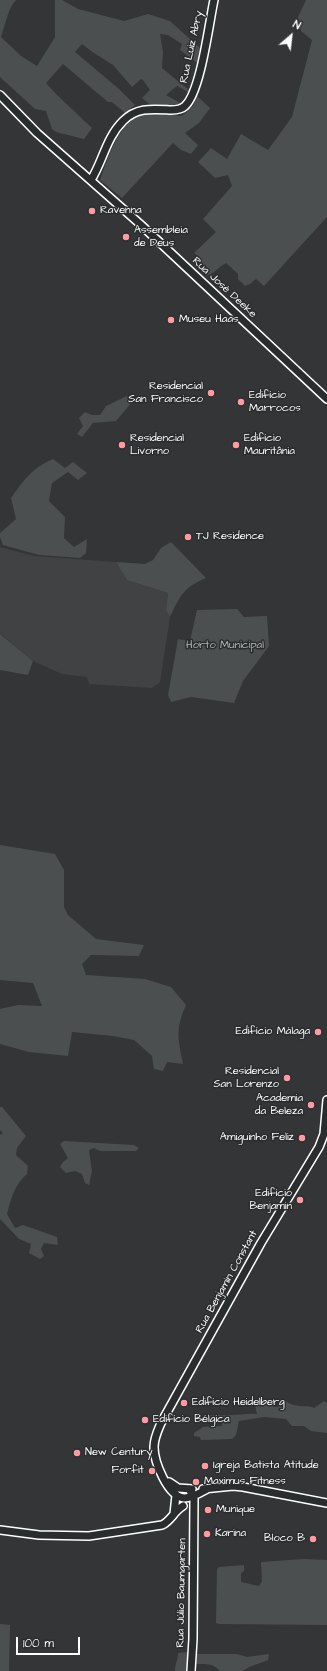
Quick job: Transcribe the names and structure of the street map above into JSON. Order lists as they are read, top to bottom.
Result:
{
  "streets": {
    "street": [
      "Rua Luiz Abry",
      "Rua José Deeke",
      "Rua Benjamin Constant",
      "Rua Júlio Baumgarten"
    ]
  },
  "crossings": [
    ["Rua Luiz Abry", "Rua José Deeke"]
  ],
  "parks": ["Horto Municipal"],
  "places": [
    "Ravenna",
    "Assembleia de Deus",
    "Museu Haas",
    "Residencial San Francisco",
    "Edifício Marrocos",
    "Residencial Livorno",
    "Edifício Mauritânia",
    "TJ Residence",
    "Edifício Málaga",
    "Residencial San Lorenzo",
    "Academia da Beleza",
    "Amiguinho Feliz",
    "Edifício Benjamin",
    "Edifício Heidelberg",
    "Edifício Bélgica",
    "New Century",
    "Igreja Batista Atitude",
    "Forfit",
    "Maximus Fitness",
    "Munique",
    "Karina",
    "Bloco B"
  ],
  "scale_bar": "100 m",
  "north": "top right"
}
